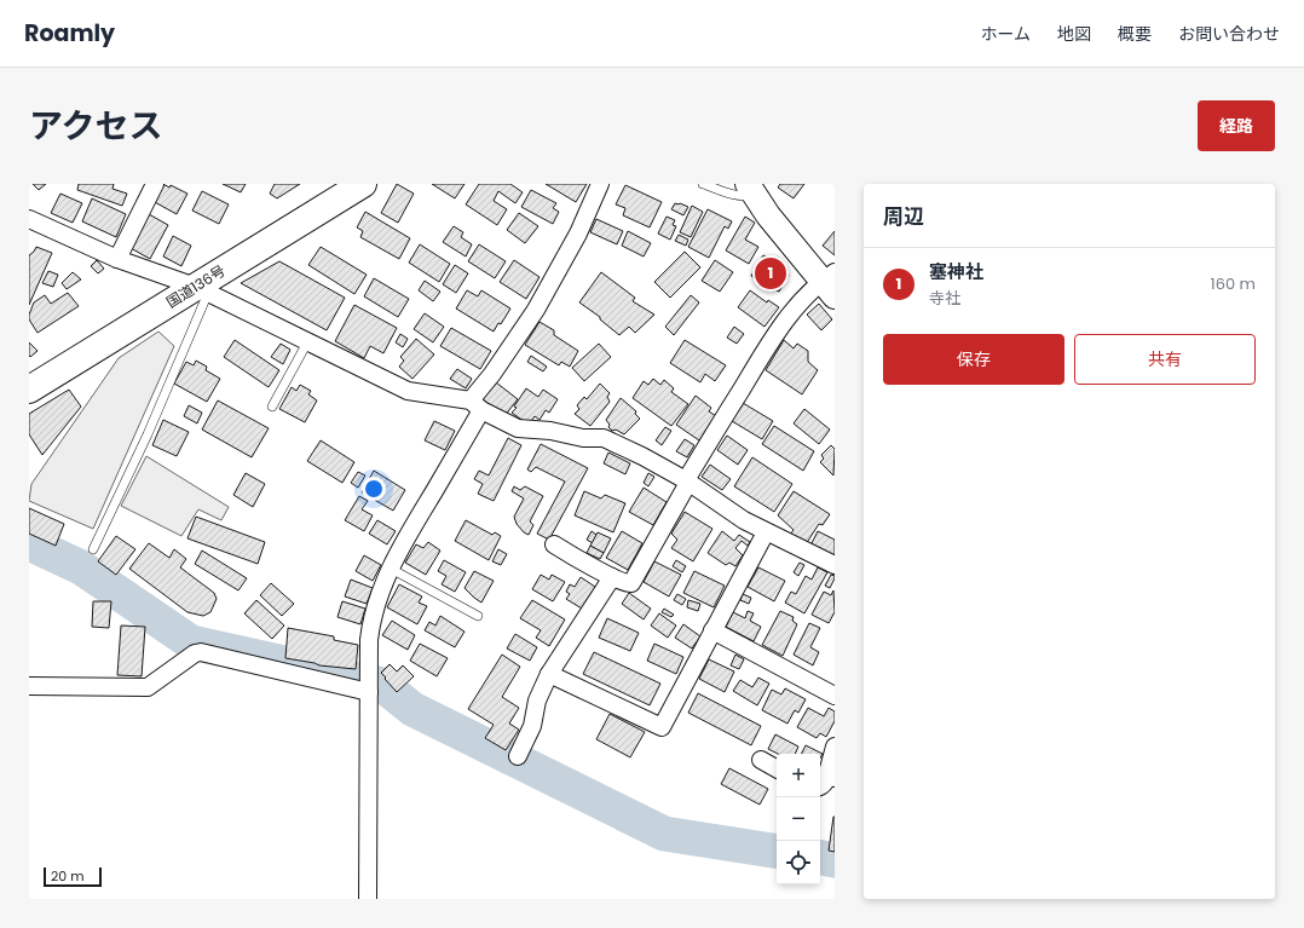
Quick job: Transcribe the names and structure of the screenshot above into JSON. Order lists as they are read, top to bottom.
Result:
{
  "streets": {
    "highway": ["国道136号"]
  },
  "scale_bar": "20 m",
  "page": {
    "header": "Roamly",
    "nav": [
      "ホーム",
      "地図",
      "概要",
      "お問い合わせ"
    ],
    "title": "アクセス",
    "buttons": [
      "経路",
      ["保存", "共有"]
    ],
    "heading": "周辺",
    "list": [
      {
        "mark": "1",
        "name": "塞神社",
        "note": "寺社",
        "value": "160 m"
      }
    ],
    "pins": "1",
    "map_buttons": ["+", "−"],
    "scale": "20 m"
  }
}
